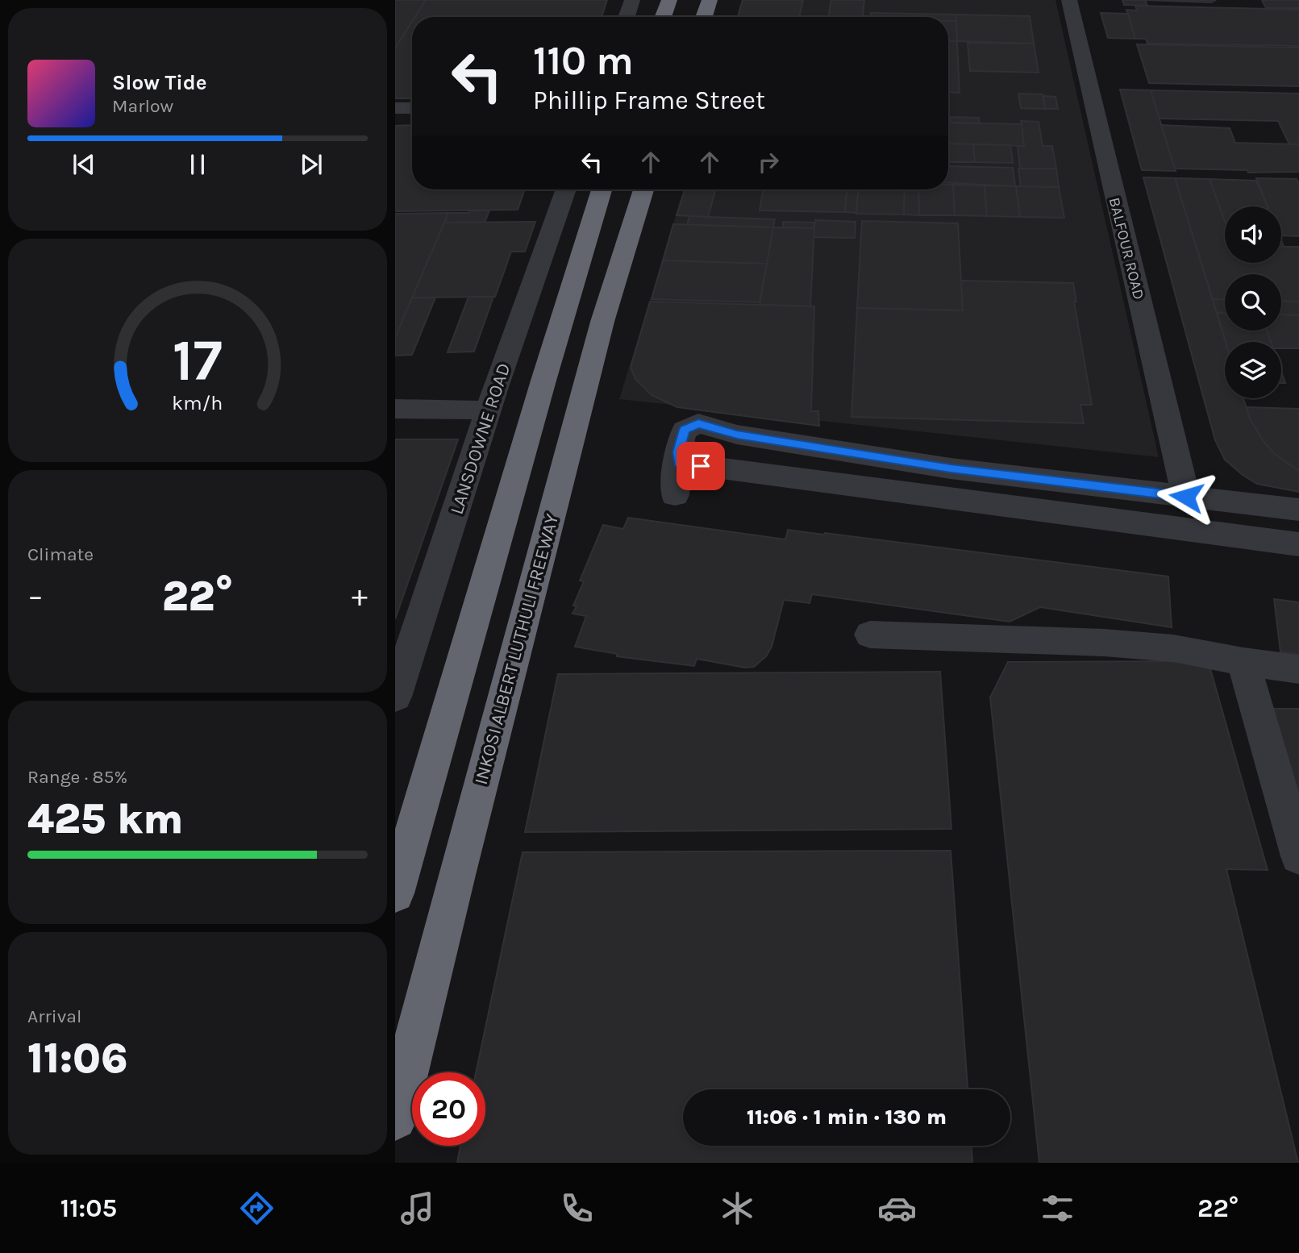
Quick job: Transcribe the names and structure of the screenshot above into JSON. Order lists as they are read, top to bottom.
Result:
{
  "streets": {
    "highway": ["INKOSI ALBERT LUTHULI FREEWAY"],
    "street": ["BALFOUR ROAD", "LANSDOWNE ROAD"]
  },
  "page": {
    "turn": ["110 m", "Phillip Frame Street"],
    "song": ["Slow Tide", "Marlow"],
    "tile": [
      "Climate",
      ["Range · 85%", "425 km"],
      ["Arrival", "11:06"]
    ],
    "heat": ["−", "22°", "+"],
    "limit": "20",
    "trip": "11:06 · 1 min · 130 m",
    "tabs": ["11:05", "22°"],
    "gauge": ["17", "km/h"]
  }
}
